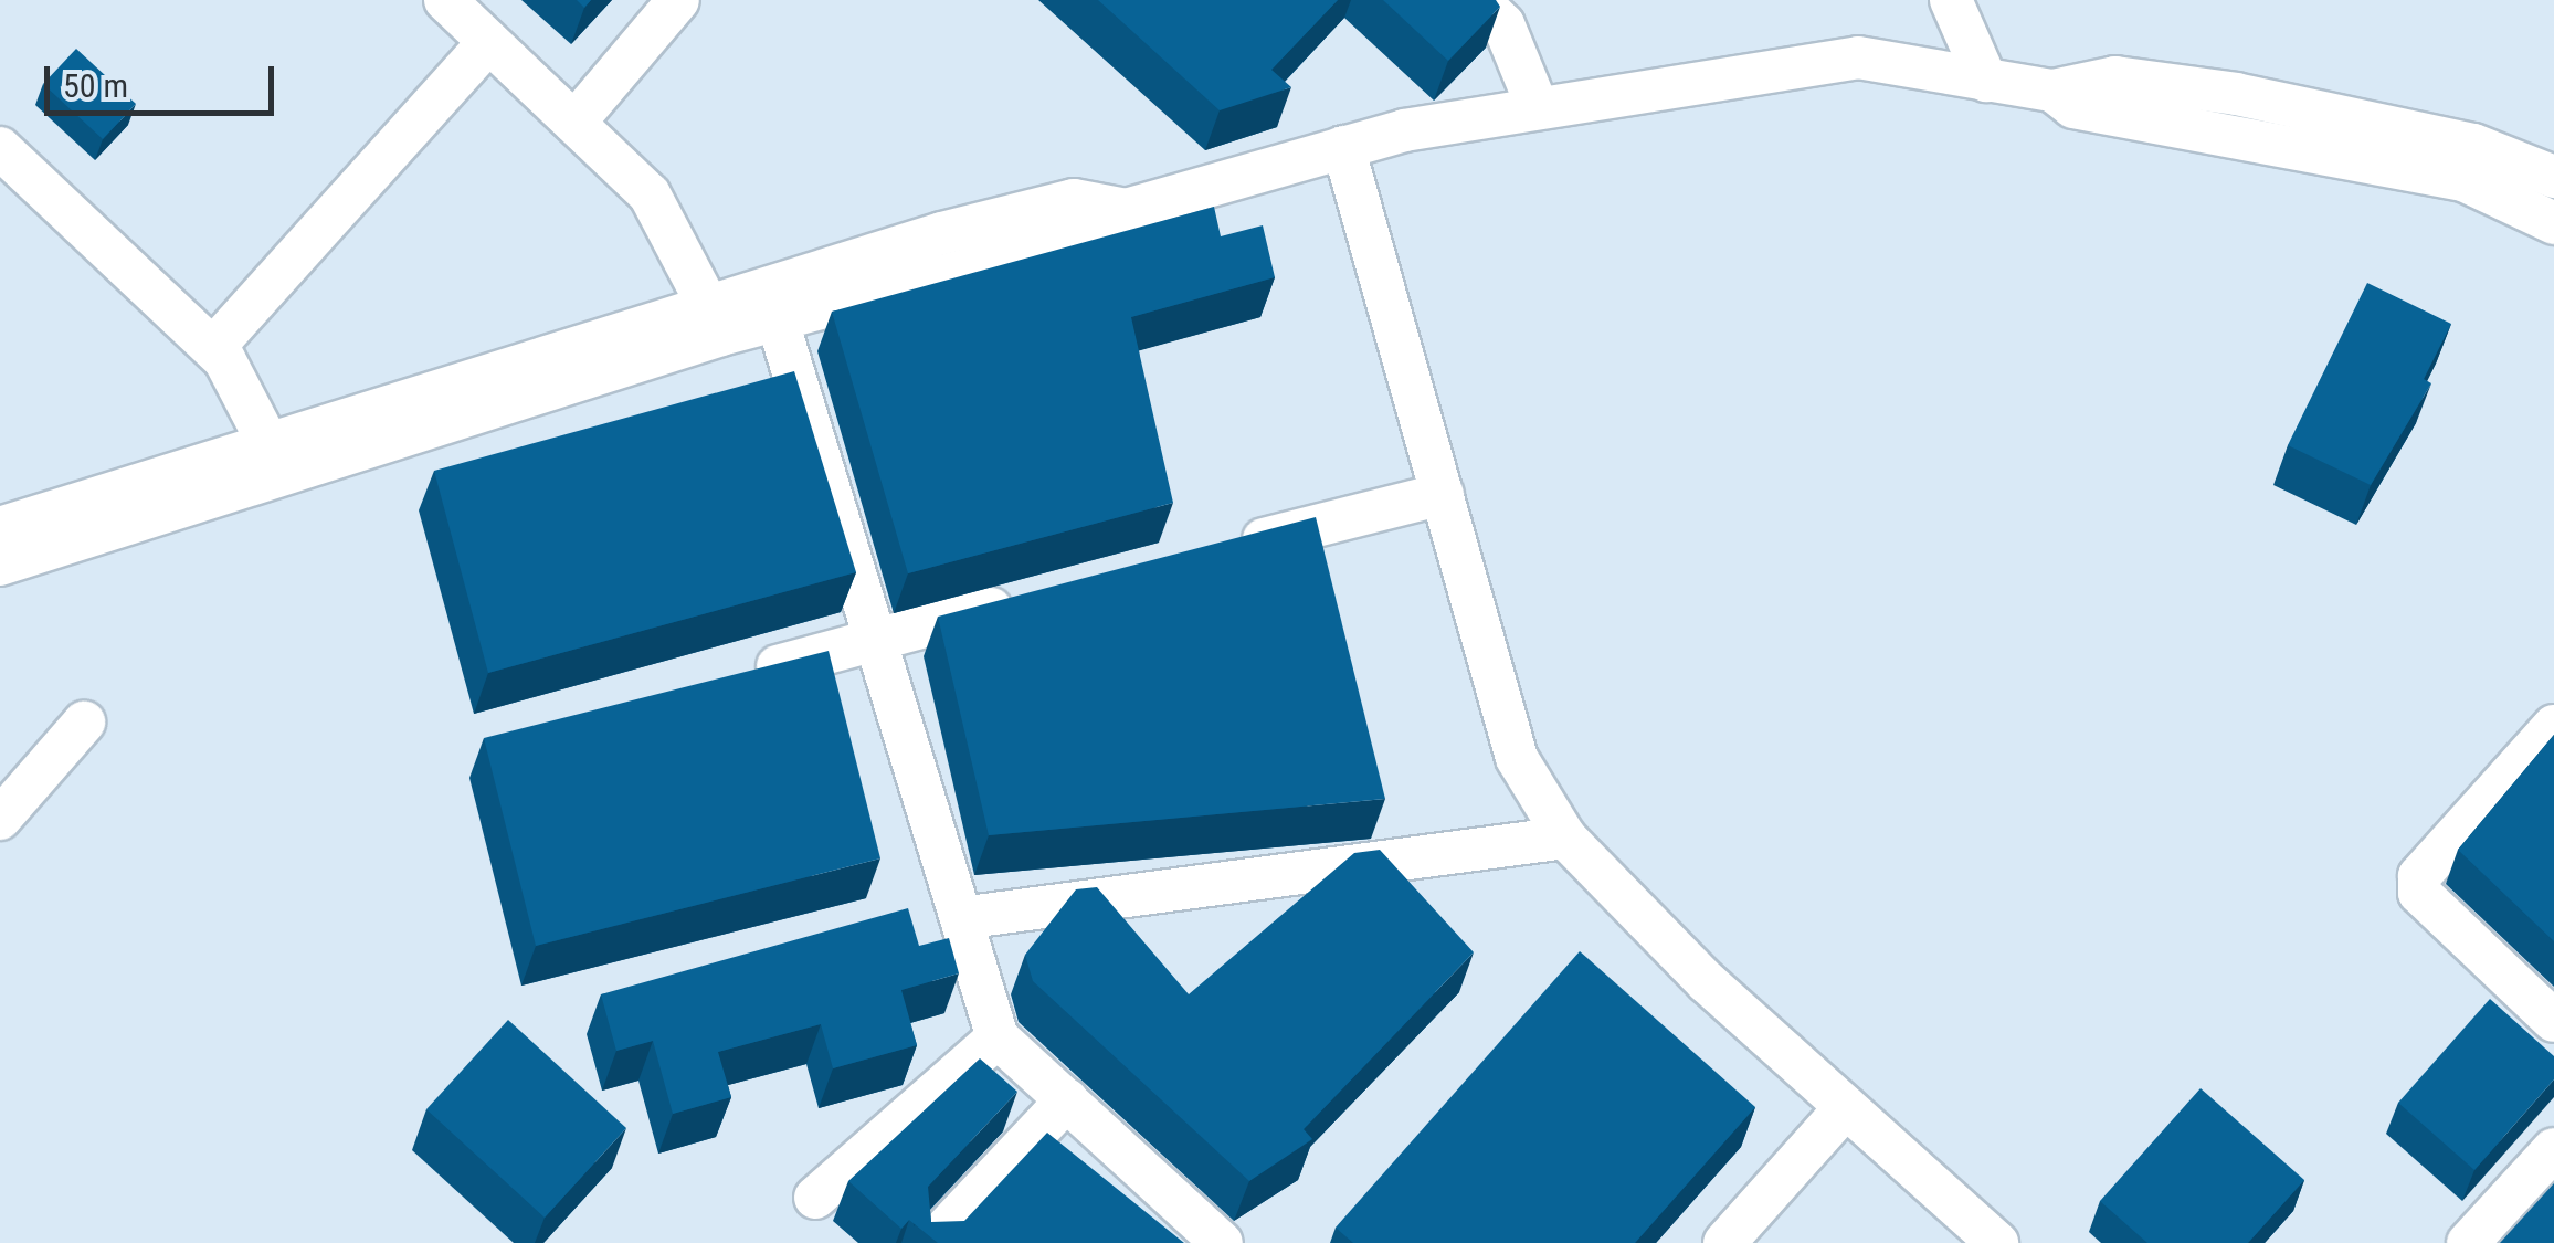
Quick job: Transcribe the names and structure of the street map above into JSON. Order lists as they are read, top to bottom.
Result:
{
  "scale_bar": "50 m"
}
